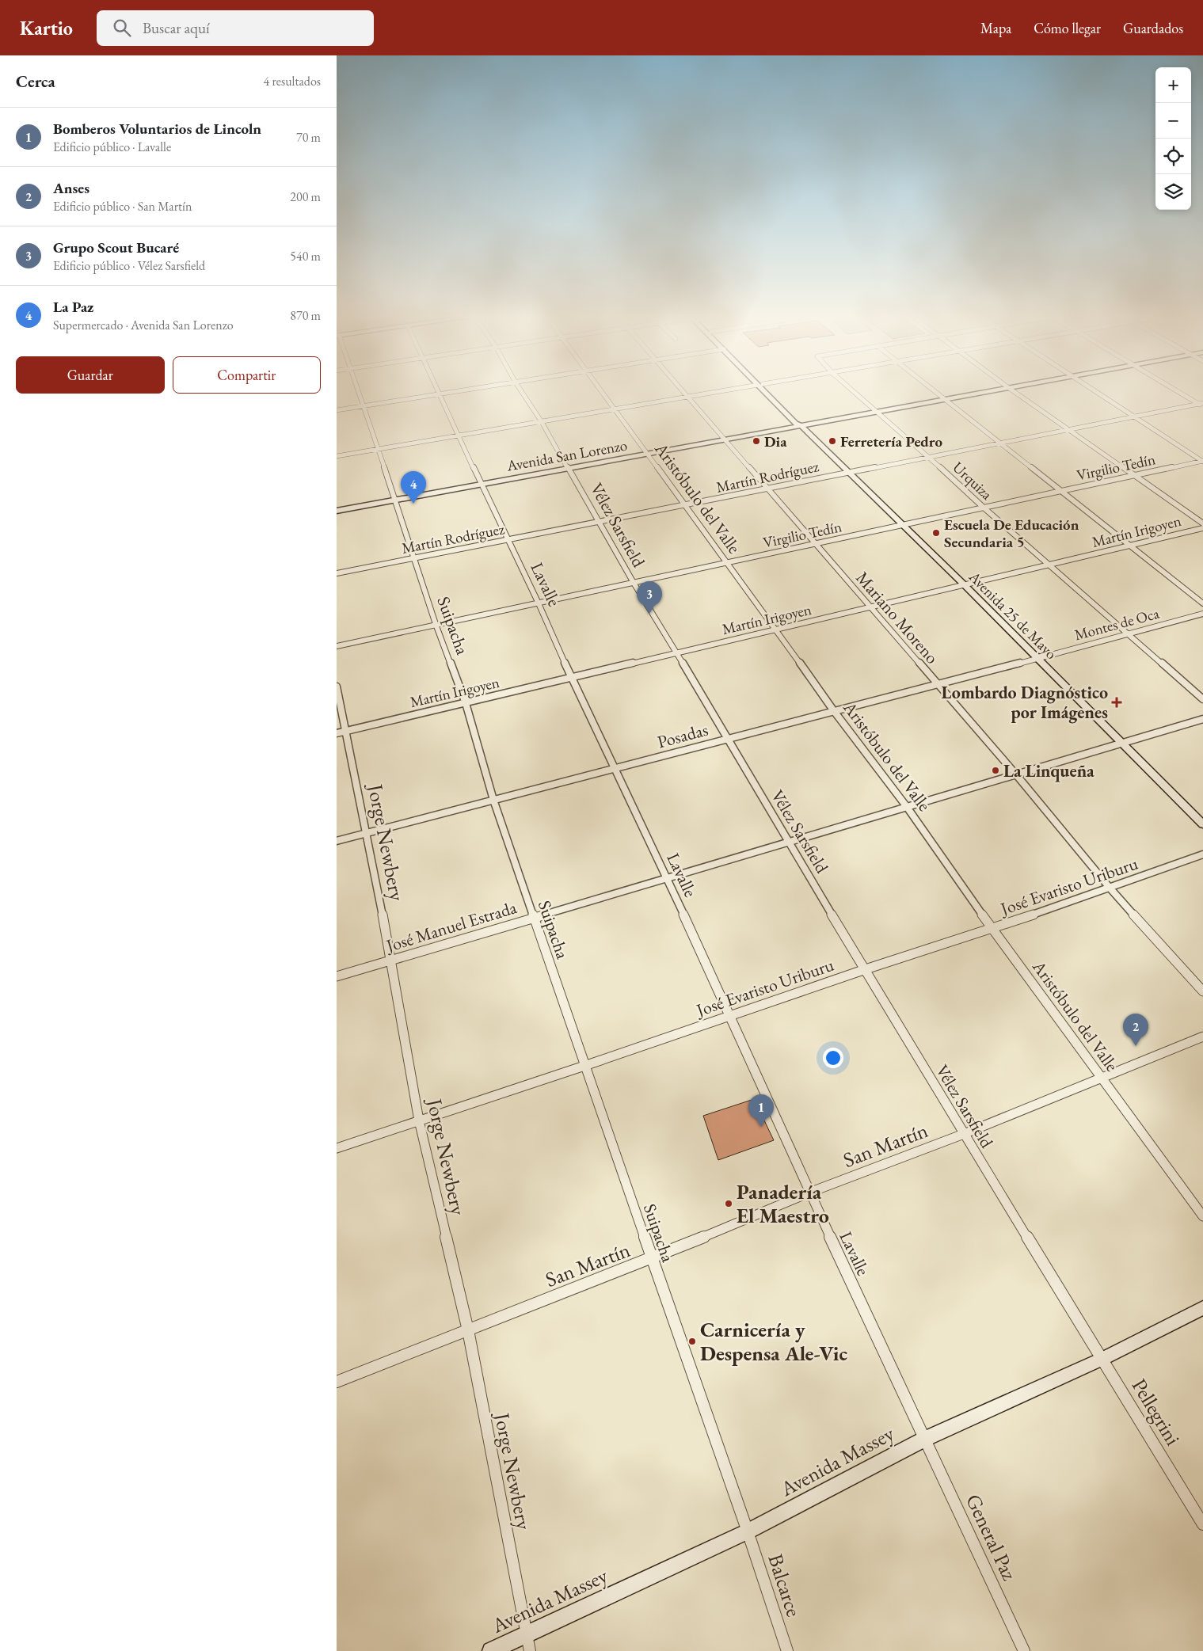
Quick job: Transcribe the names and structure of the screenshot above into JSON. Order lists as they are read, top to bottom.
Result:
{
  "streets": {
    "main road": ["Avenida San Lorenzo", "Avenida 25 de Mayo", "Avenida Massey"],
    "street": [
      "Virgilio Tedín",
      "Martín Rodríguez",
      "Urquiza",
      "Aristóbulo del Valle",
      "Vélez Sarsfield",
      "Martín Irigoyen",
      "Lavalle",
      "Mariano Moreno",
      "Montes de Oca",
      "Suipacha",
      "Posadas",
      "Jorge Newbery",
      "José Evaristo Uriburu",
      "José Manuel Estrada",
      "San Martín",
      "Pellegrini",
      "General Paz",
      "Balcarce"
    ]
  },
  "crossings": [
    ["Avenida San Lorenzo", "Urquiza"],
    ["Avenida San Lorenzo", "Aristóbulo del Valle"],
    ["Avenida San Lorenzo", "Vélez Sarsfield"],
    ["Avenida San Lorenzo", "Lavalle"],
    ["Avenida San Lorenzo", "Avenida 25 de Mayo"],
    ["Avenida San Lorenzo", "Mariano Moreno"],
    ["Avenida San Lorenzo", "Suipacha"],
    ["Virgilio Tedín", "Urquiza"],
    ["Virgilio Tedín", "Aristóbulo del Valle"],
    ["Virgilio Tedín", "Vélez Sarsfield"],
    ["Virgilio Tedín", "Lavalle"],
    ["Virgilio Tedín", "Avenida 25 de Mayo"],
    ["Virgilio Tedín", "Mariano Moreno"],
    ["Virgilio Tedín", "Suipacha"],
    ["Martín Rodríguez", "Urquiza"],
    ["Martín Rodríguez", "Aristóbulo del Valle"],
    ["Martín Rodríguez", "Vélez Sarsfield"],
    ["Martín Rodríguez", "Lavalle"],
    ["Martín Rodríguez", "Avenida 25 de Mayo"],
    ["Martín Rodríguez", "Mariano Moreno"],
    ["Martín Rodríguez", "Suipacha"],
    ["Urquiza", "Martín Irigoyen"],
    ["Urquiza", "Montes de Oca"],
    ["Aristóbulo del Valle", "Martín Irigoyen"],
    ["Aristóbulo del Valle", "Posadas"],
    ["Aristóbulo del Valle", "José Evaristo Uriburu"],
    ["Aristóbulo del Valle", "José Manuel Estrada"],
    ["Aristóbulo del Valle", "San Martín"],
    ["Vélez Sarsfield", "Martín Irigoyen"],
    ["Vélez Sarsfield", "Posadas"],
    ["Vélez Sarsfield", "José Evaristo Uriburu"],
    ["Vélez Sarsfield", "José Manuel Estrada"],
    ["Vélez Sarsfield", "San Martín"],
    ["Vélez Sarsfield", "Pellegrini"],
    ["Vélez Sarsfield", "Avenida Massey"],
    ["Martín Irigoyen", "Lavalle"],
    ["Martín Irigoyen", "Avenida 25 de Mayo"],
    ["Martín Irigoyen", "Mariano Moreno"],
    ["Martín Irigoyen", "Suipacha"],
    ["Martín Irigoyen", "Jorge Newbery"],
    ["Lavalle", "Posadas"],
    ["Lavalle", "José Evaristo Uriburu"],
    ["Lavalle", "José Manuel Estrada"],
    ["Lavalle", "San Martín"],
    ["Lavalle", "Avenida Massey"],
    ["Lavalle", "General Paz"],
    ["Avenida 25 de Mayo", "Montes de Oca"],
    ["Avenida 25 de Mayo", "Posadas"],
    ["Avenida 25 de Mayo", "José Manuel Estrada"],
    ["Mariano Moreno", "Posadas"],
    ["Mariano Moreno", "José Evaristo Uriburu"],
    ["Mariano Moreno", "José Manuel Estrada"],
    ["Montes de Oca", "Posadas"],
    ["Suipacha", "Posadas"],
    ["Suipacha", "José Evaristo Uriburu"],
    ["Suipacha", "José Manuel Estrada"],
    ["Suipacha", "San Martín"],
    ["Suipacha", "Avenida Massey"],
    ["Suipacha", "Balcarce"],
    ["Posadas", "Jorge Newbery"],
    ["Jorge Newbery", "José Evaristo Uriburu"],
    ["Jorge Newbery", "José Manuel Estrada"],
    ["Jorge Newbery", "San Martín"],
    ["Jorge Newbery", "Avenida Massey"],
    ["Pellegrini", "Avenida Massey"],
    ["Avenida Massey", "General Paz"],
    ["Avenida Massey", "Balcarce"]
  ],
  "places": {
    "other": [
      "Dia",
      "Ferretería Pedro",
      "Escuela De Educación Secundaria 5",
      "La Linqueña",
      "Panadería El Maestro",
      "Carnicería y Despensa Ale-Vic"
    ],
    "health": ["Lombardo Diagnóstico por Imágenes"]
  },
  "page": {
    "header": "Kartio",
    "search": "Buscar aquí",
    "nav": ["Mapa", "Cómo llegar", "Guardados"],
    "heading": ["Cerca", "4 resultados"],
    "map_buttons": ["+", "−"],
    "list": [
      {
        "mark": "1",
        "name": "Bomberos Voluntarios de Lincoln",
        "note": "Edificio público · Lavalle",
        "value": "70 m"
      },
      {
        "mark": "2",
        "name": "Anses",
        "note": "Edificio público · San Martín",
        "value": "200 m"
      },
      {
        "mark": "3",
        "name": "Grupo Scout Bucaré",
        "note": "Edificio público · Vélez Sarsfield",
        "value": "540 m"
      },
      {
        "mark": "4",
        "name": "La Paz",
        "note": "Supermercado · Avenida San Lorenzo",
        "value": "870 m"
      }
    ],
    "buttons": ["Guardar", "Compartir"],
    "pins": [
      "4",
      "3",
      "2",
      "1"
    ]
  }
}
